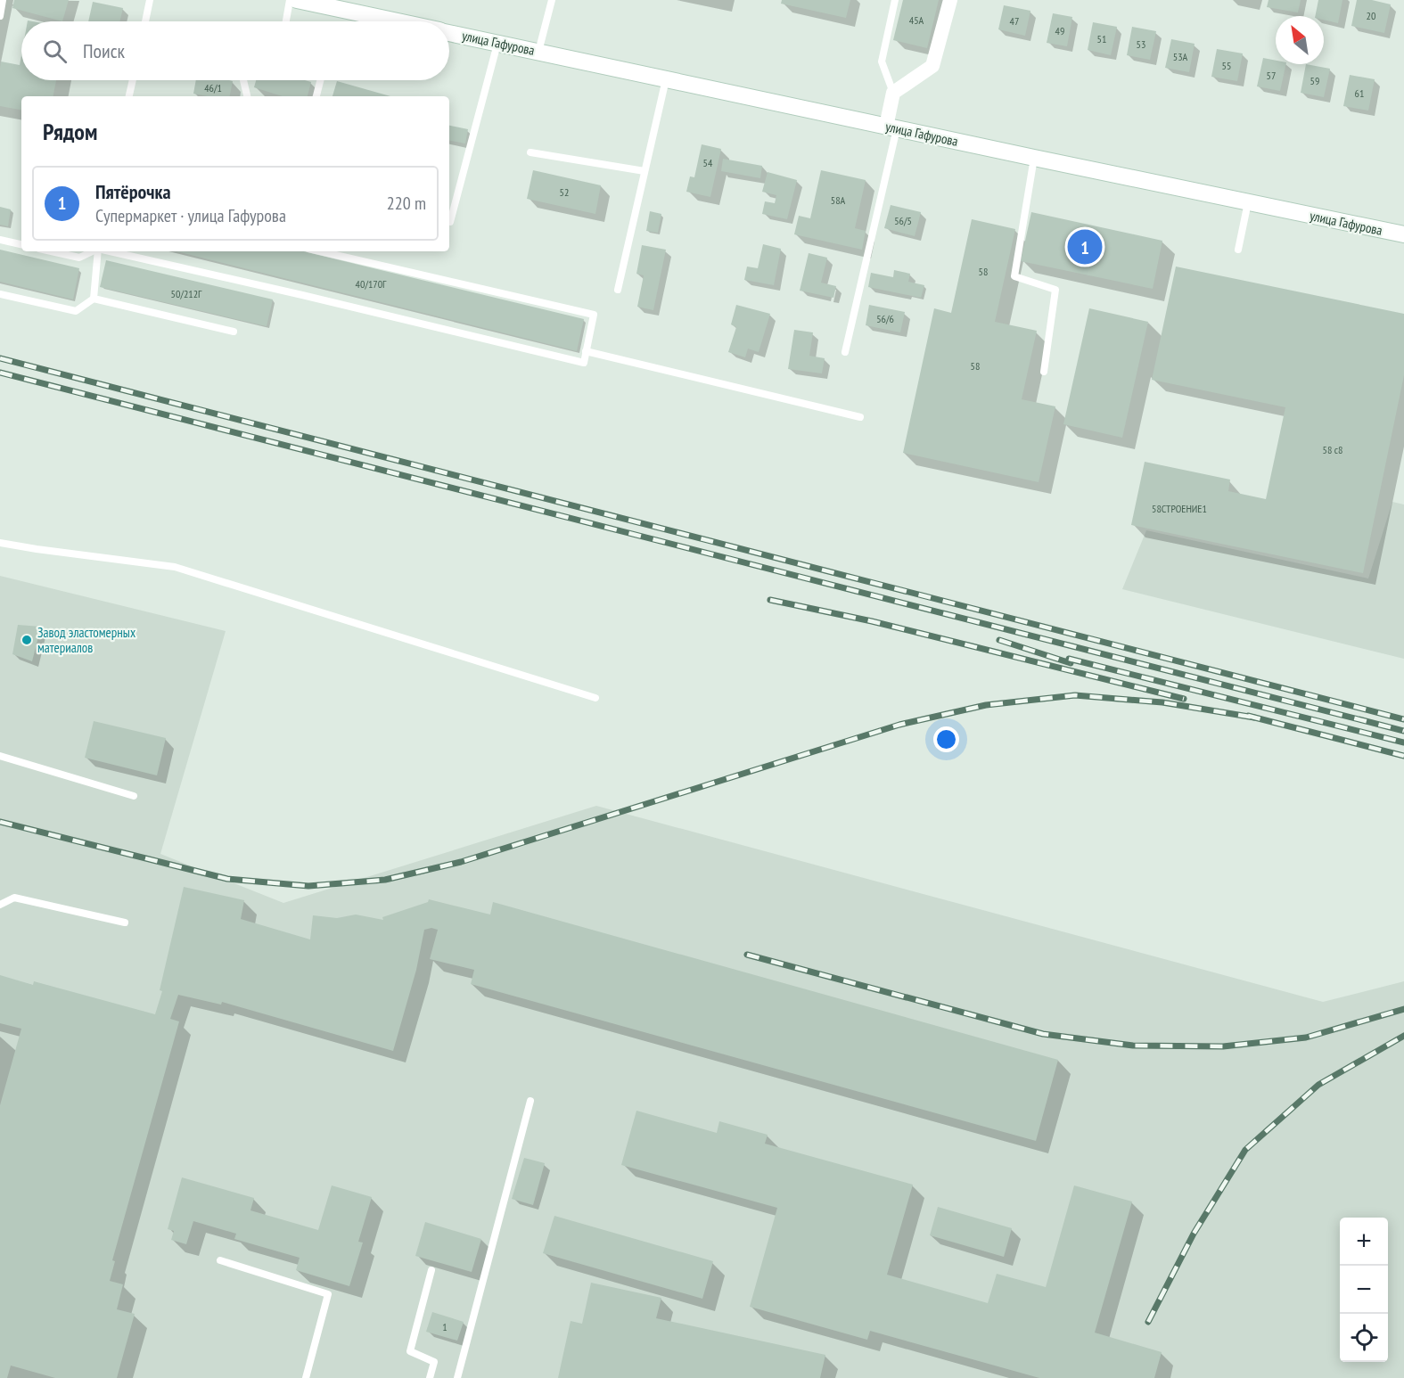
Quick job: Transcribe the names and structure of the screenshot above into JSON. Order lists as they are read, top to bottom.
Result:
{
  "streets": {
    "main road": ["улица Гафурова"]
  },
  "places": ["Завод эластомерных материалов"],
  "house_numbers": [
    "20",
    "45А",
    "47",
    "49",
    "51",
    "53",
    "53А",
    "55",
    "57",
    "59",
    "46/1",
    "61",
    "54",
    "52",
    "58А",
    "56/5",
    "58",
    "40/170Г",
    "50/212Г",
    "56/6",
    "58",
    "58 с8",
    "58СТРОЕНИЕ1",
    "1"
  ],
  "north": "top left",
  "page": {
    "search": "Поиск",
    "heading": "Рядом",
    "list": [
      {
        "mark": "1",
        "name": "Пятёрочка",
        "note": "Супермаркет · улица Гафурова",
        "value": "220 m"
      }
    ],
    "pins": "1",
    "map_buttons": ["+", "−"]
  }
}
